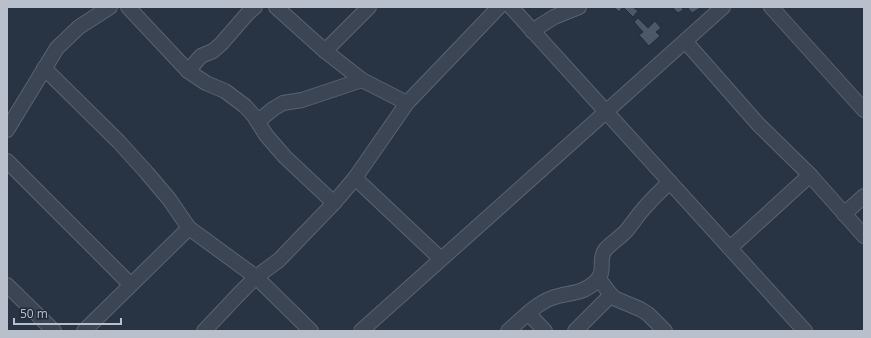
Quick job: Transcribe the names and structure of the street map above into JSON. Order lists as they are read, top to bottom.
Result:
{
  "scale_bar": "50 m"
}
